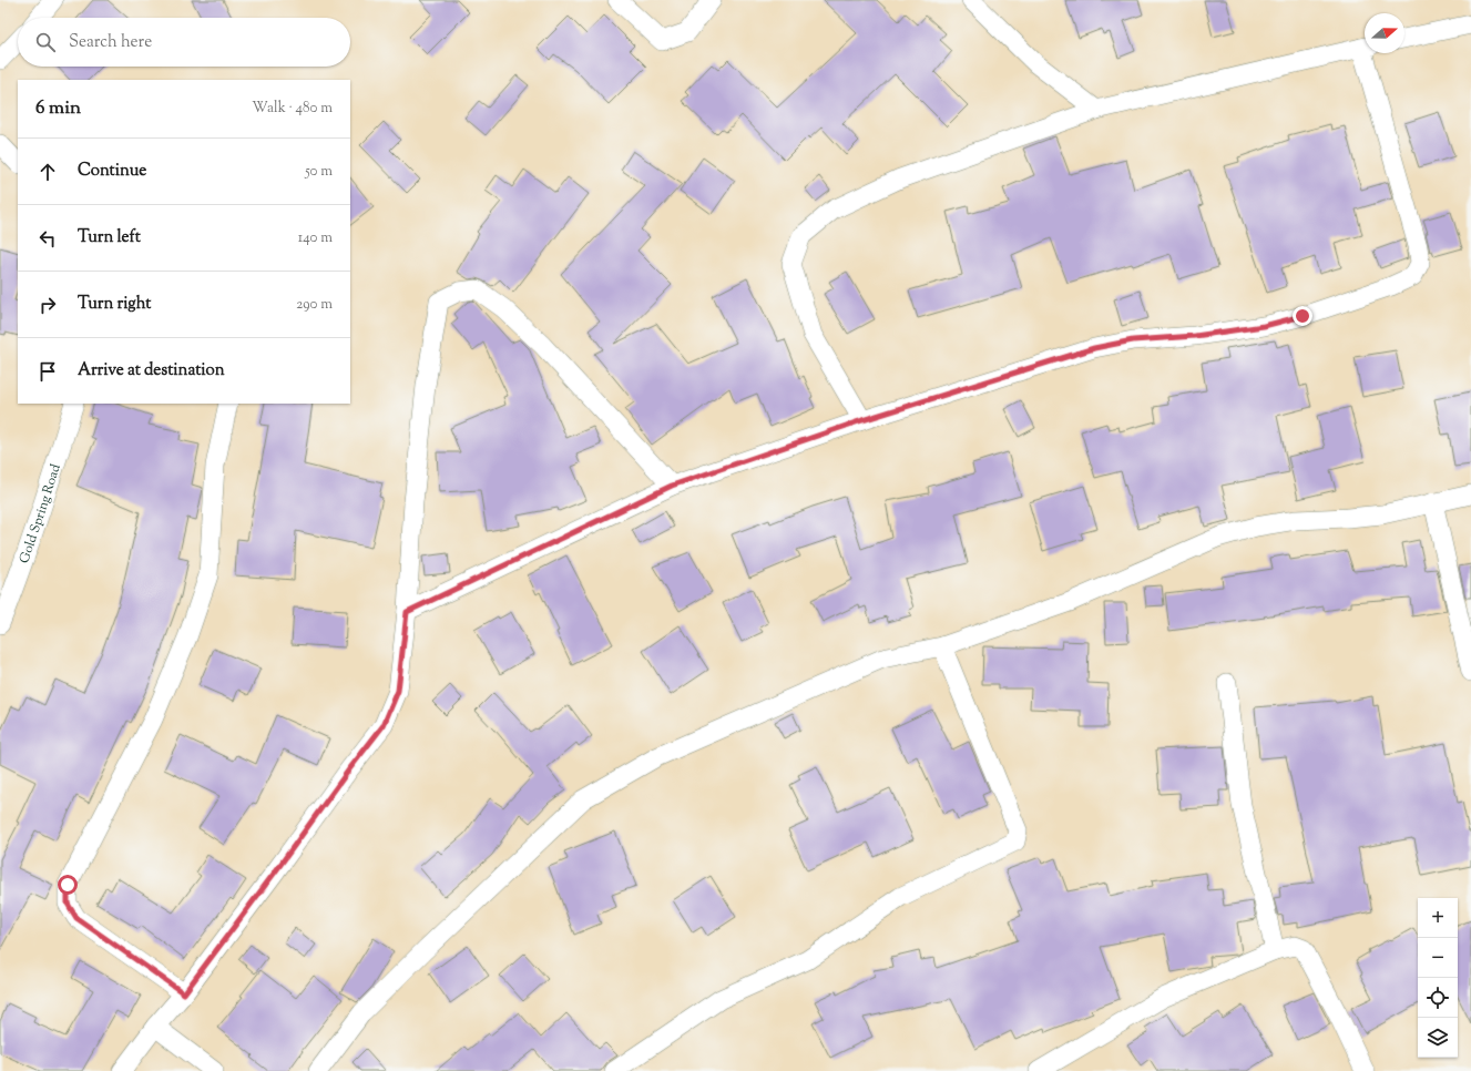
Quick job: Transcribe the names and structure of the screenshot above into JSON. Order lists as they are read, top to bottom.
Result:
{
  "streets": {
    "street": ["Gold Spring Road"]
  },
  "north": "right",
  "page": {
    "search": "Search here",
    "heading": ["6 min", "Walk · 480 m"],
    "list": [
      ["Continue", "50 m"],
      ["Turn left", "140 m"],
      ["Turn right", "290 m"],
      "Arrive at destination"
    ],
    "map_buttons": ["+", "−"]
  }
}
